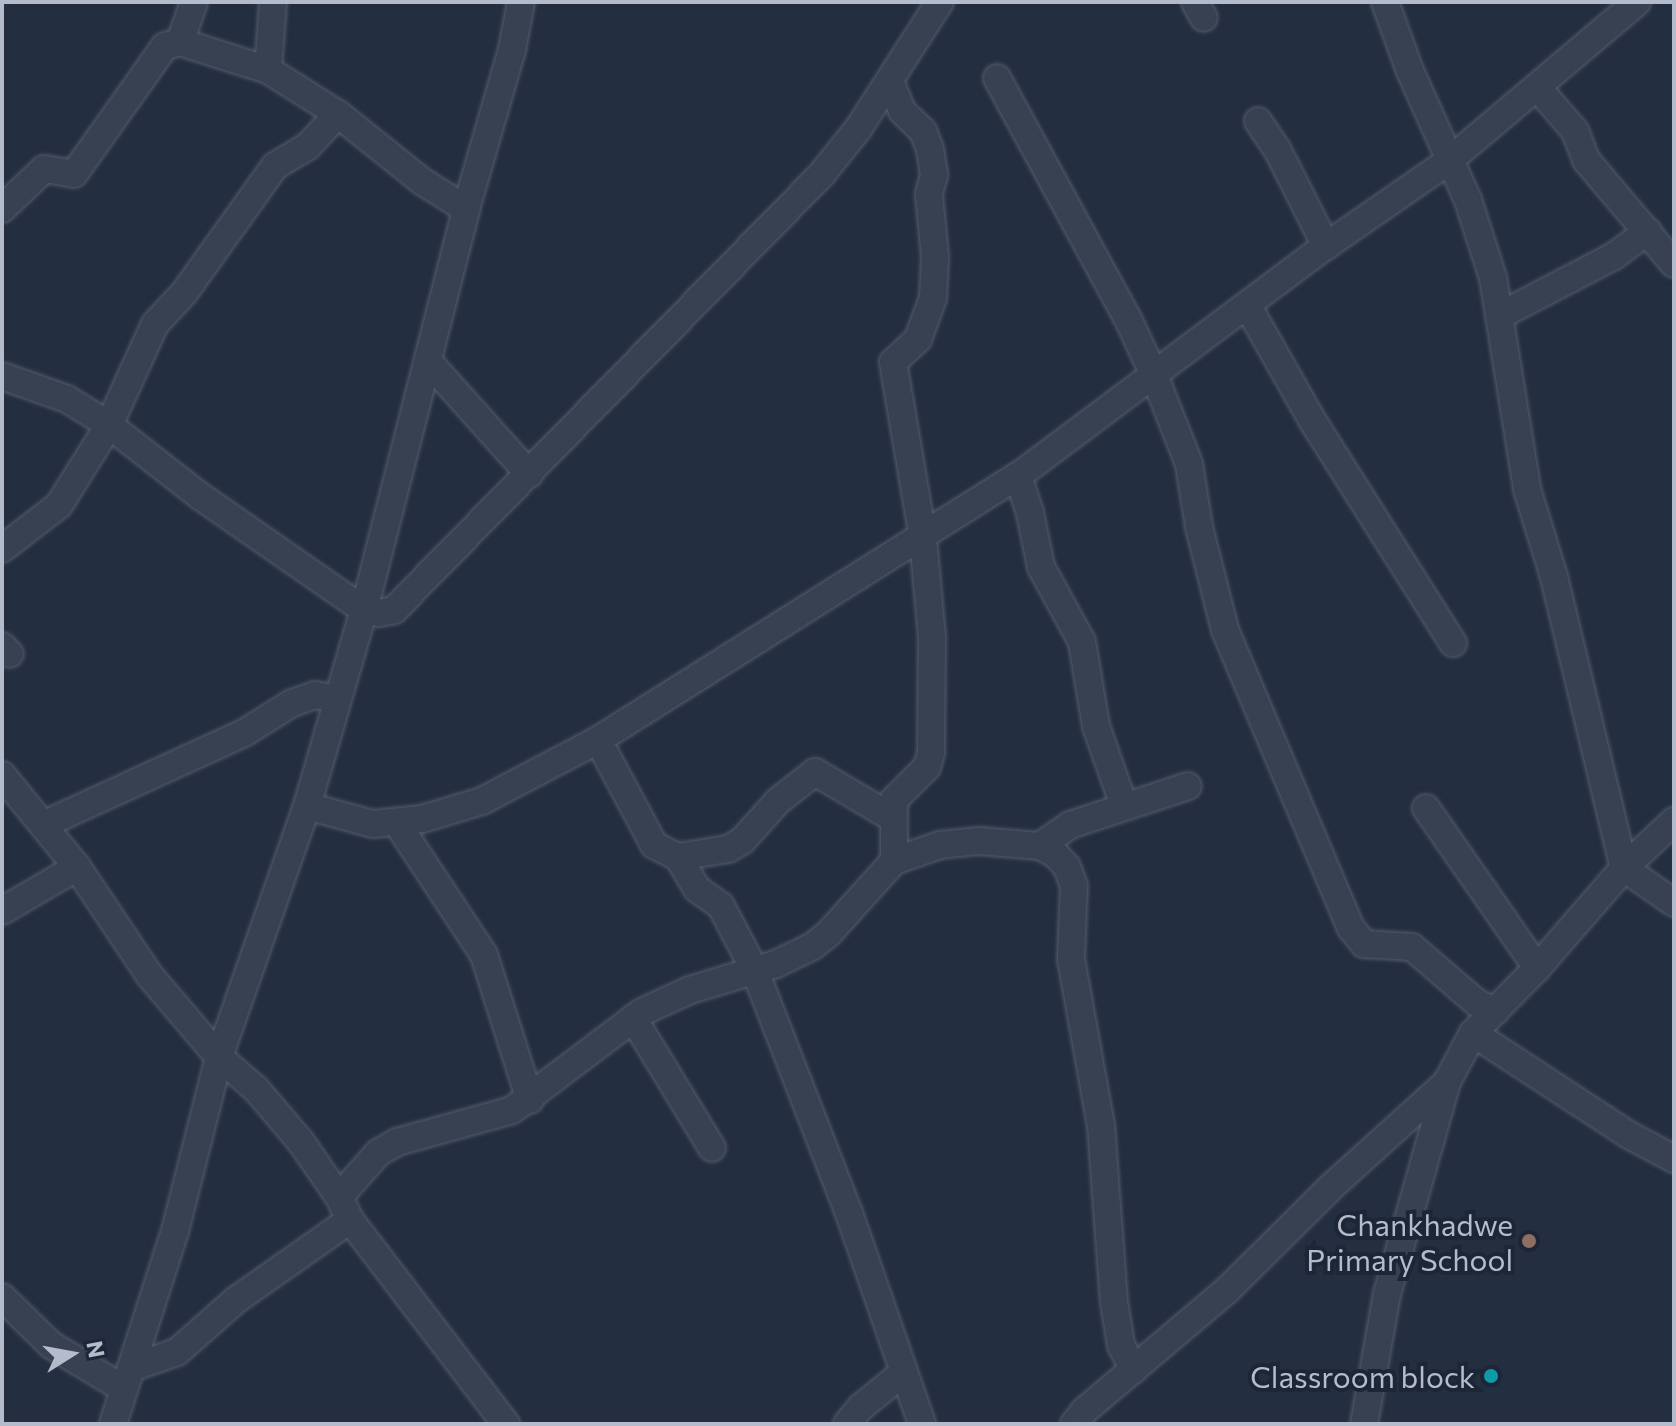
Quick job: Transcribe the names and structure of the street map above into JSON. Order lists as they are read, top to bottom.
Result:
{
  "places": ["Chankhadwe Primary School", "Classroom block"],
  "north": "right"
}
